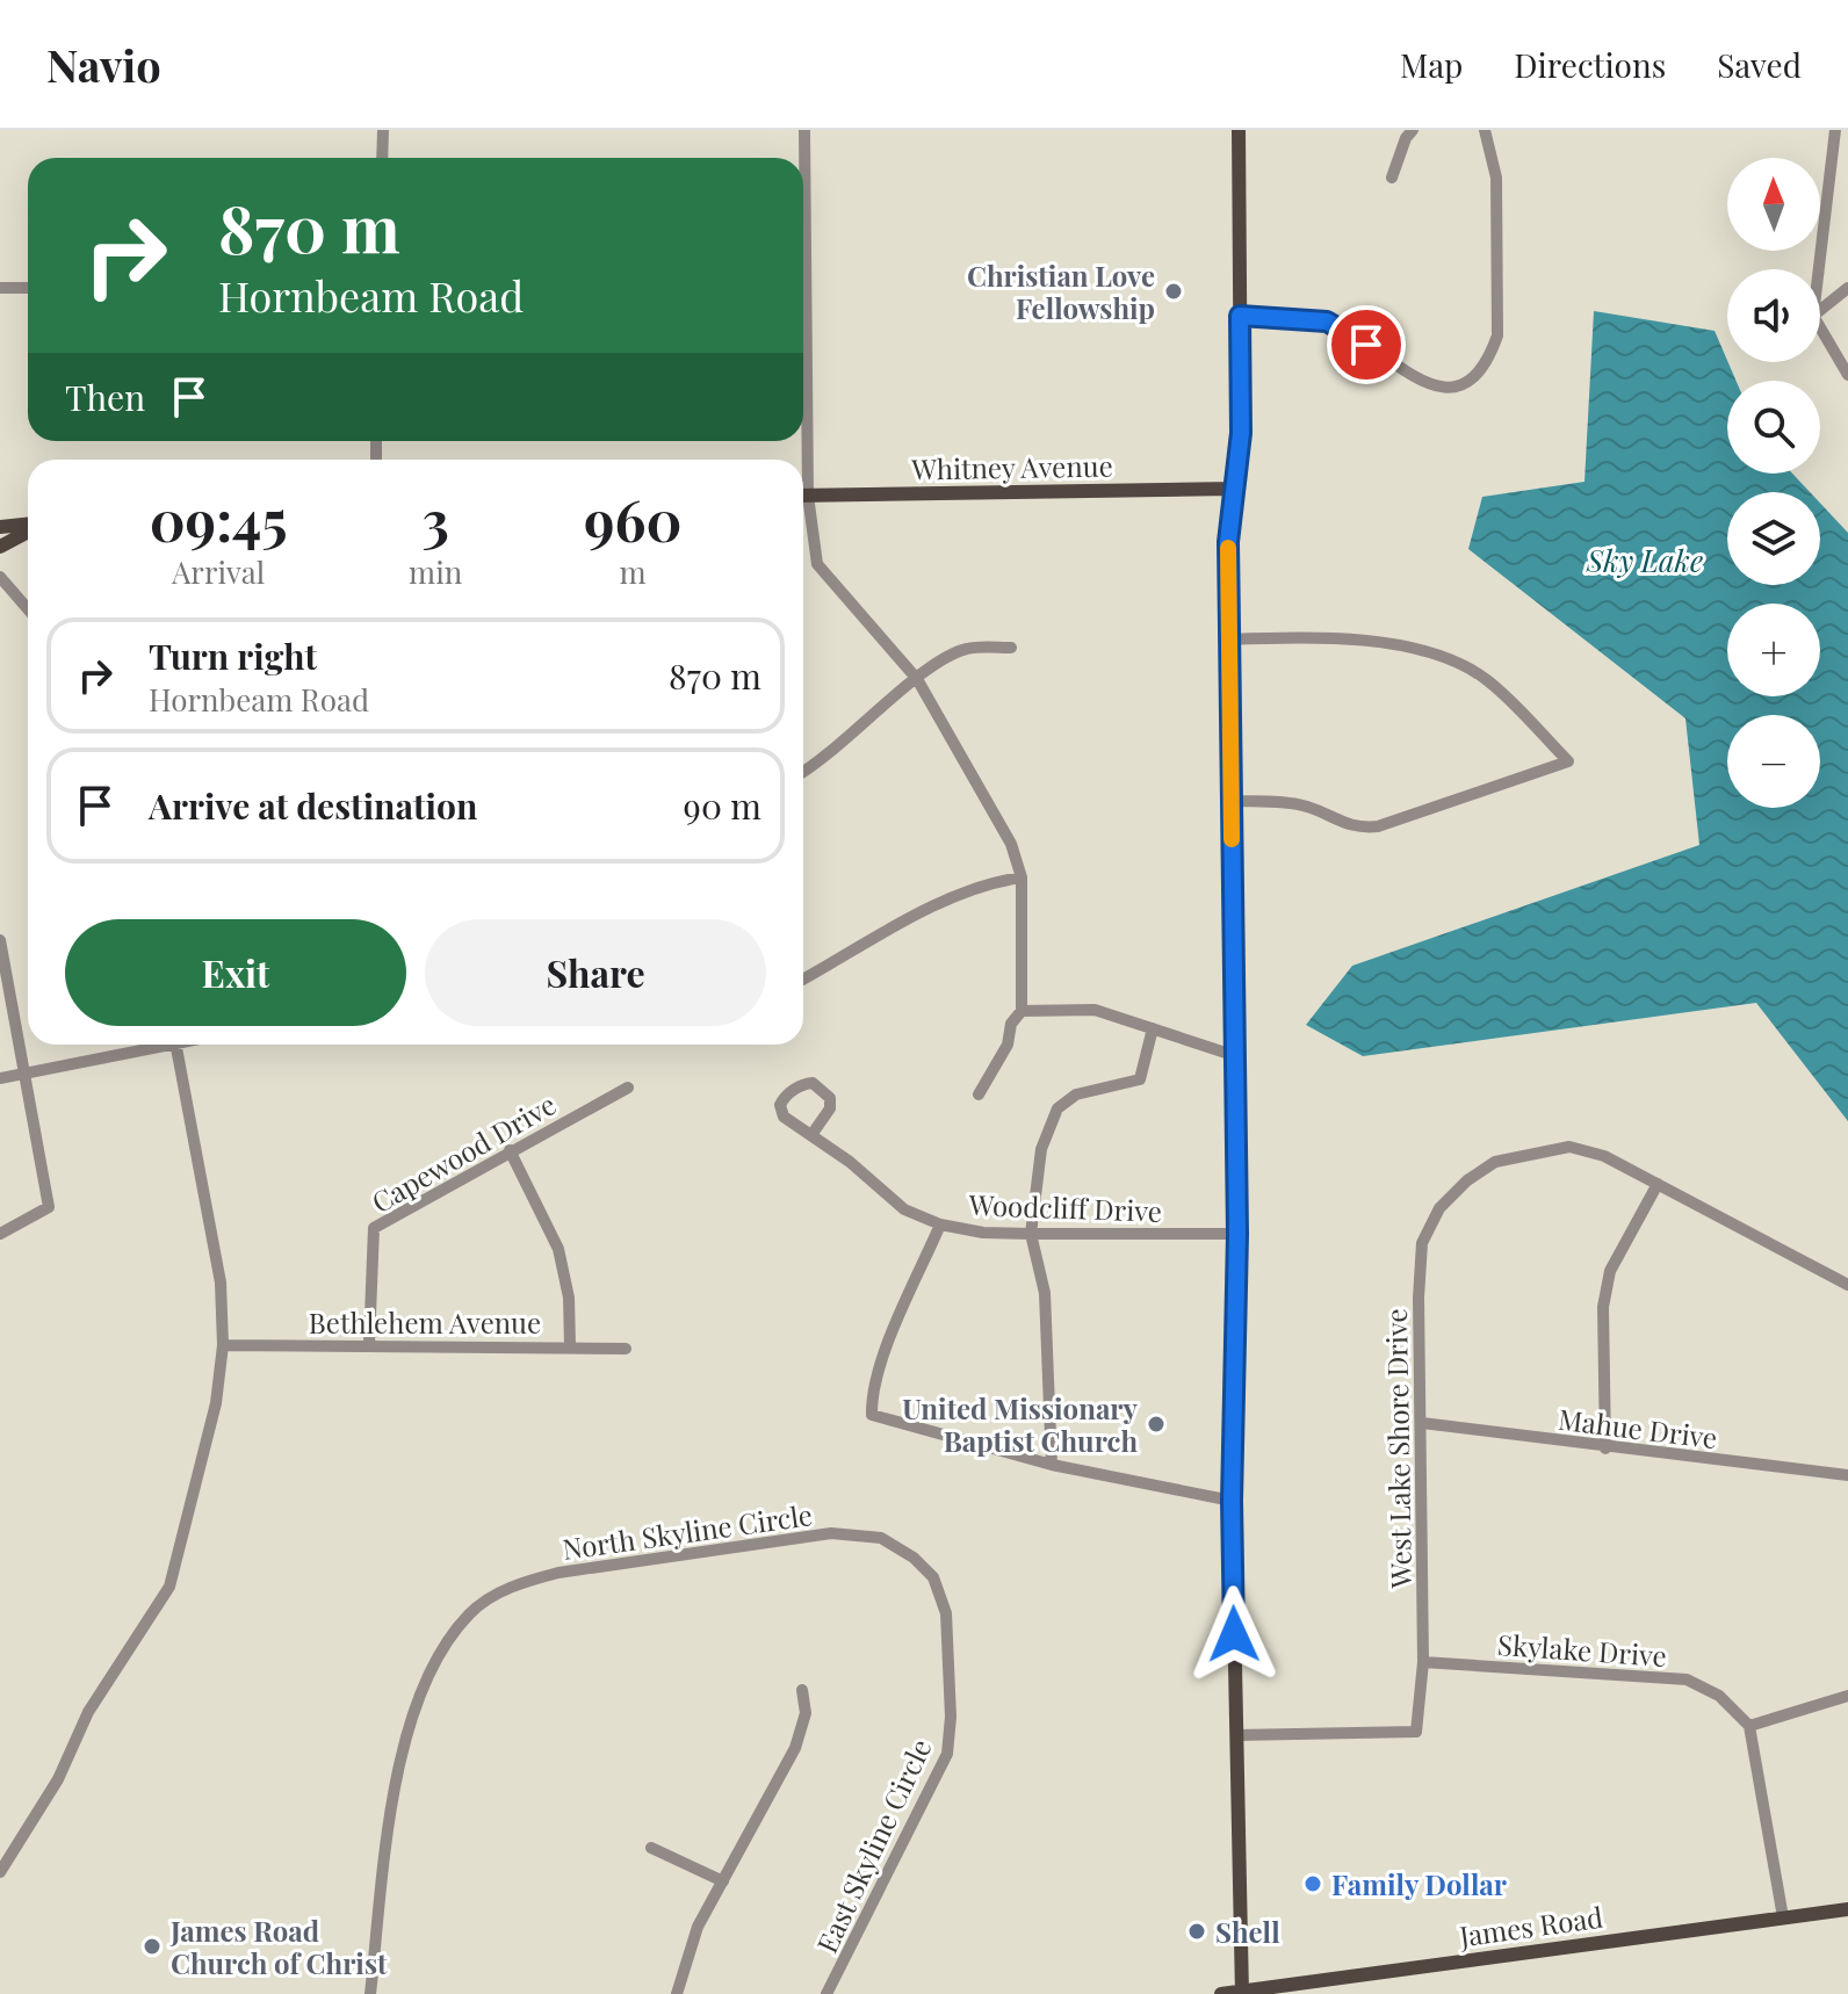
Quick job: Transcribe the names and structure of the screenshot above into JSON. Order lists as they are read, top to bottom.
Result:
{
  "streets": {
    "main road": ["Whitney Avenue", "James Road"],
    "street": [
      "Capewood Drive",
      "Woodcliff Drive",
      "Bethlehem Avenue",
      "Mahue Drive",
      "West Lake Shore Drive",
      "North Skyline Circle",
      "Skylake Drive",
      "East Skyline Circle"
    ]
  },
  "crossings": [
    ["Capewood Drive", "Bethlehem Avenue"],
    ["Mahue Drive", "West Lake Shore Drive"],
    ["West Lake Shore Drive", "Skylake Drive"],
    ["North Skyline Circle", "East Skyline Circle"]
  ],
  "water": ["Sky Lake"],
  "places": [
    "Christian Love Fellowship",
    "United Missionary Baptist Church",
    "Family Dollar",
    "Shell",
    "James Road Church of Christ"
  ],
  "north": "top",
  "page": {
    "header": "Navio",
    "nav": ["Map", "Directions", "Saved"],
    "map_buttons": ["+", "−"],
    "turn": ["870 m", "Hornbeam Road"],
    "then": "Then",
    "eta": [
      "09:45",
      "Arrival",
      "3",
      "min",
      "960",
      "m"
    ],
    "list": [
      {
        "name": "Turn right",
        "note": "Hornbeam Road",
        "value": "870 m"
      },
      {
        "name": "Arrive at destination",
        "value": "90 m"
      }
    ],
    "buttons": ["Exit", "Share"]
  }
}
